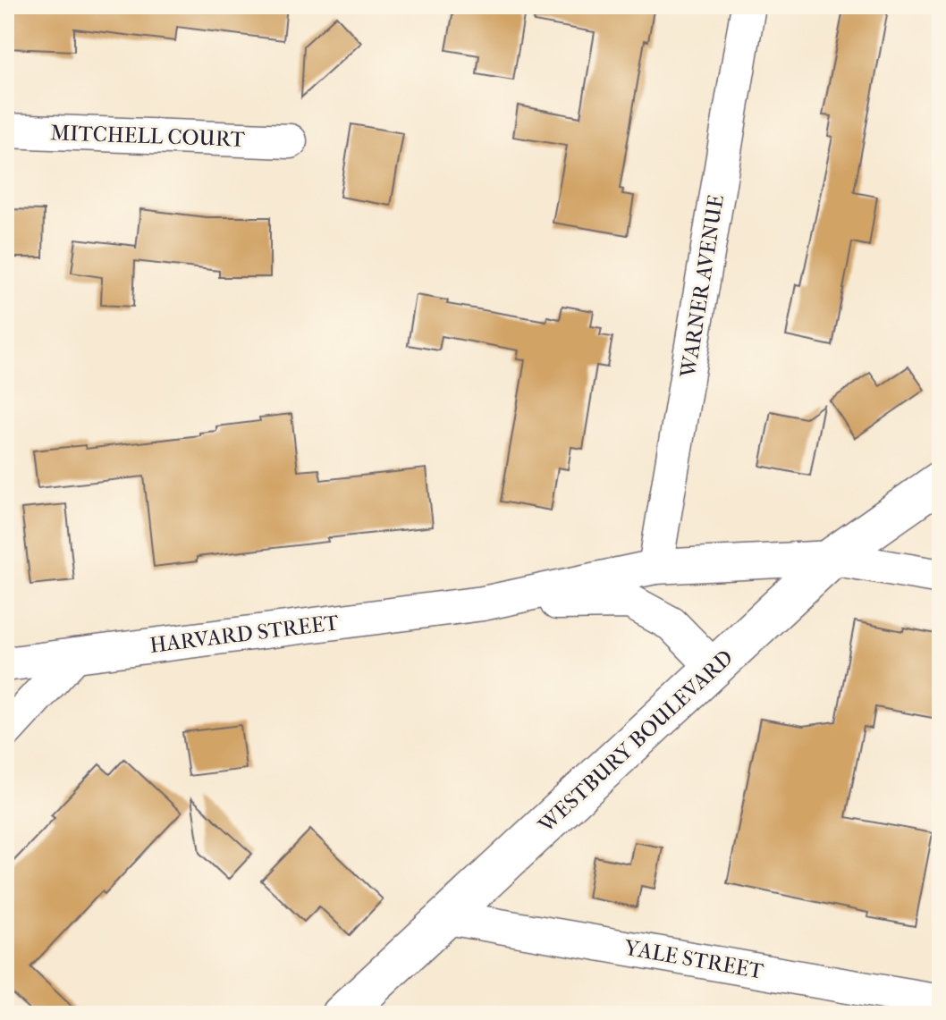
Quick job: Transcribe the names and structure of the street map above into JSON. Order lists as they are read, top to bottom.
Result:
{
  "streets": {
    "street": [
      "MITCHELL COURT",
      "WARNER AVENUE",
      "HARVARD STREET",
      "WESTBURY BOULEVARD",
      "YALE STREET"
    ]
  },
  "crossings": [
    ["WARNER AVENUE", "HARVARD STREET"],
    ["HARVARD STREET", "WESTBURY BOULEVARD"],
    ["WESTBURY BOULEVARD", "YALE STREET"]
  ]
}
